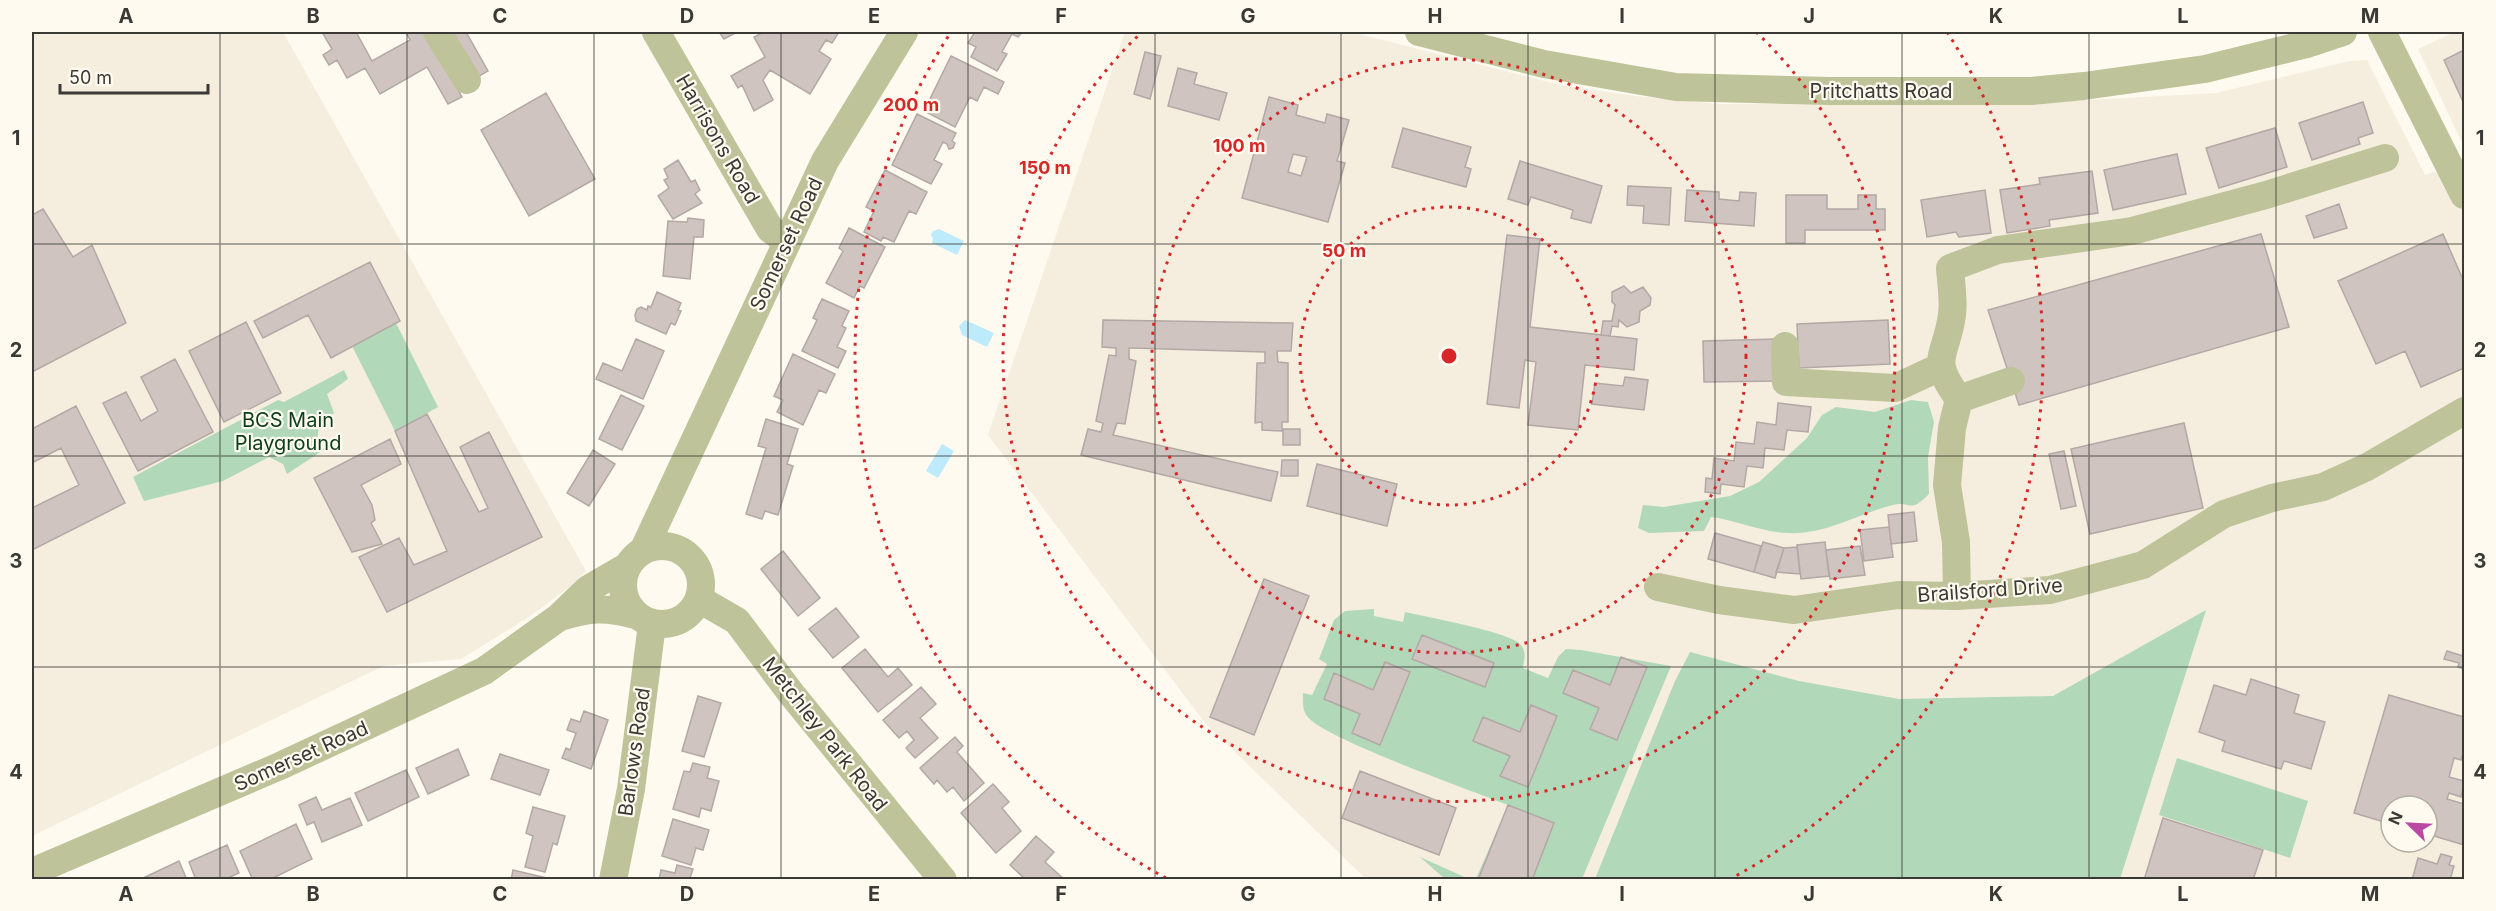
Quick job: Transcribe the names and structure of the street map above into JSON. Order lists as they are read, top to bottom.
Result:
{
  "streets": {
    "street": [
      "Pritchatts Road",
      "Harrisons Road",
      "Somerset Road",
      "Brailsford Drive",
      "Metchley Park Road",
      "Barlows Road"
    ]
  },
  "crossings": [
    ["Harrisons Road", "Somerset Road"],
    ["Somerset Road", "Metchley Park Road"],
    ["Somerset Road", "Barlows Road"],
    ["Metchley Park Road", "Barlows Road"]
  ],
  "parks": ["BCS Main Playground"],
  "scale_bar": "50 m",
  "north": "top left",
  "grid": {
    "columns": [
      "A",
      "B",
      "C",
      "D",
      "E",
      "F",
      "G",
      "H",
      "I",
      "J",
      "K",
      "L",
      "M"
    ],
    "rows": [
      "1",
      "2",
      "3",
      "4"
    ]
  },
  "rings": [
    "200 m",
    "100 m",
    "150 m",
    "50 m"
  ]
}
